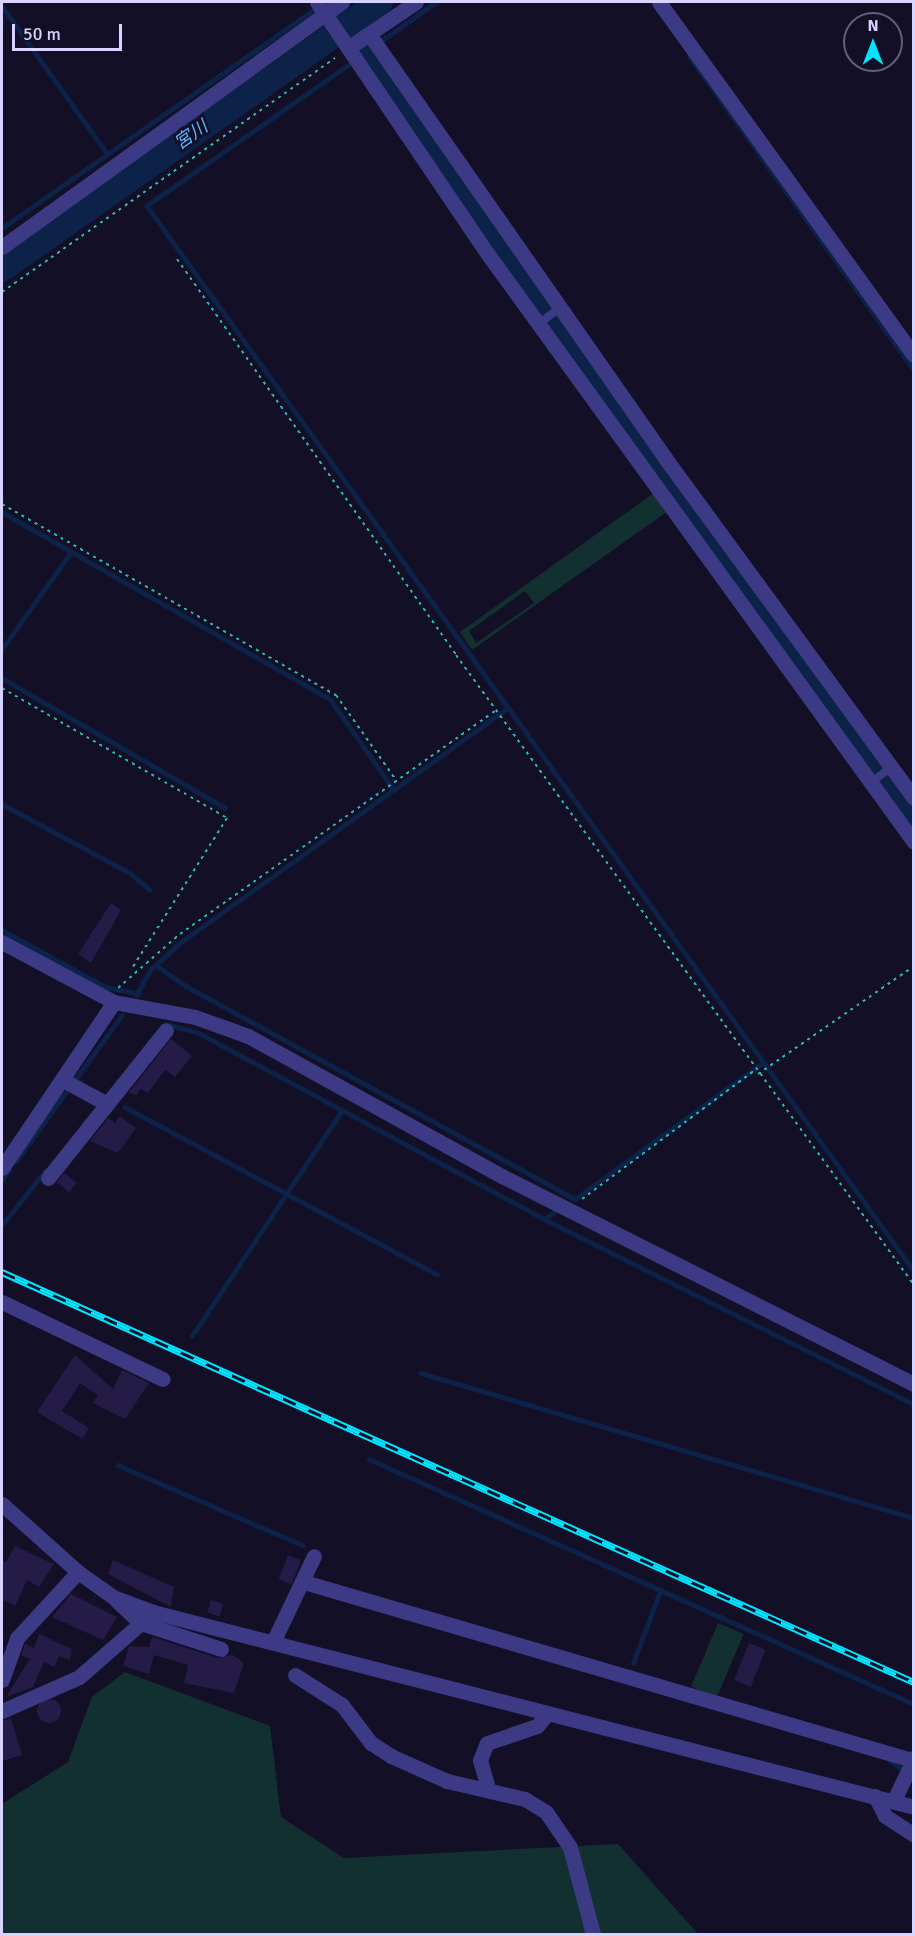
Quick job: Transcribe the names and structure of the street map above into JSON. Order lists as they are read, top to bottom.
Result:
{
  "water": ["宮川"],
  "scale_bar": "50 m",
  "north": "top"
}
